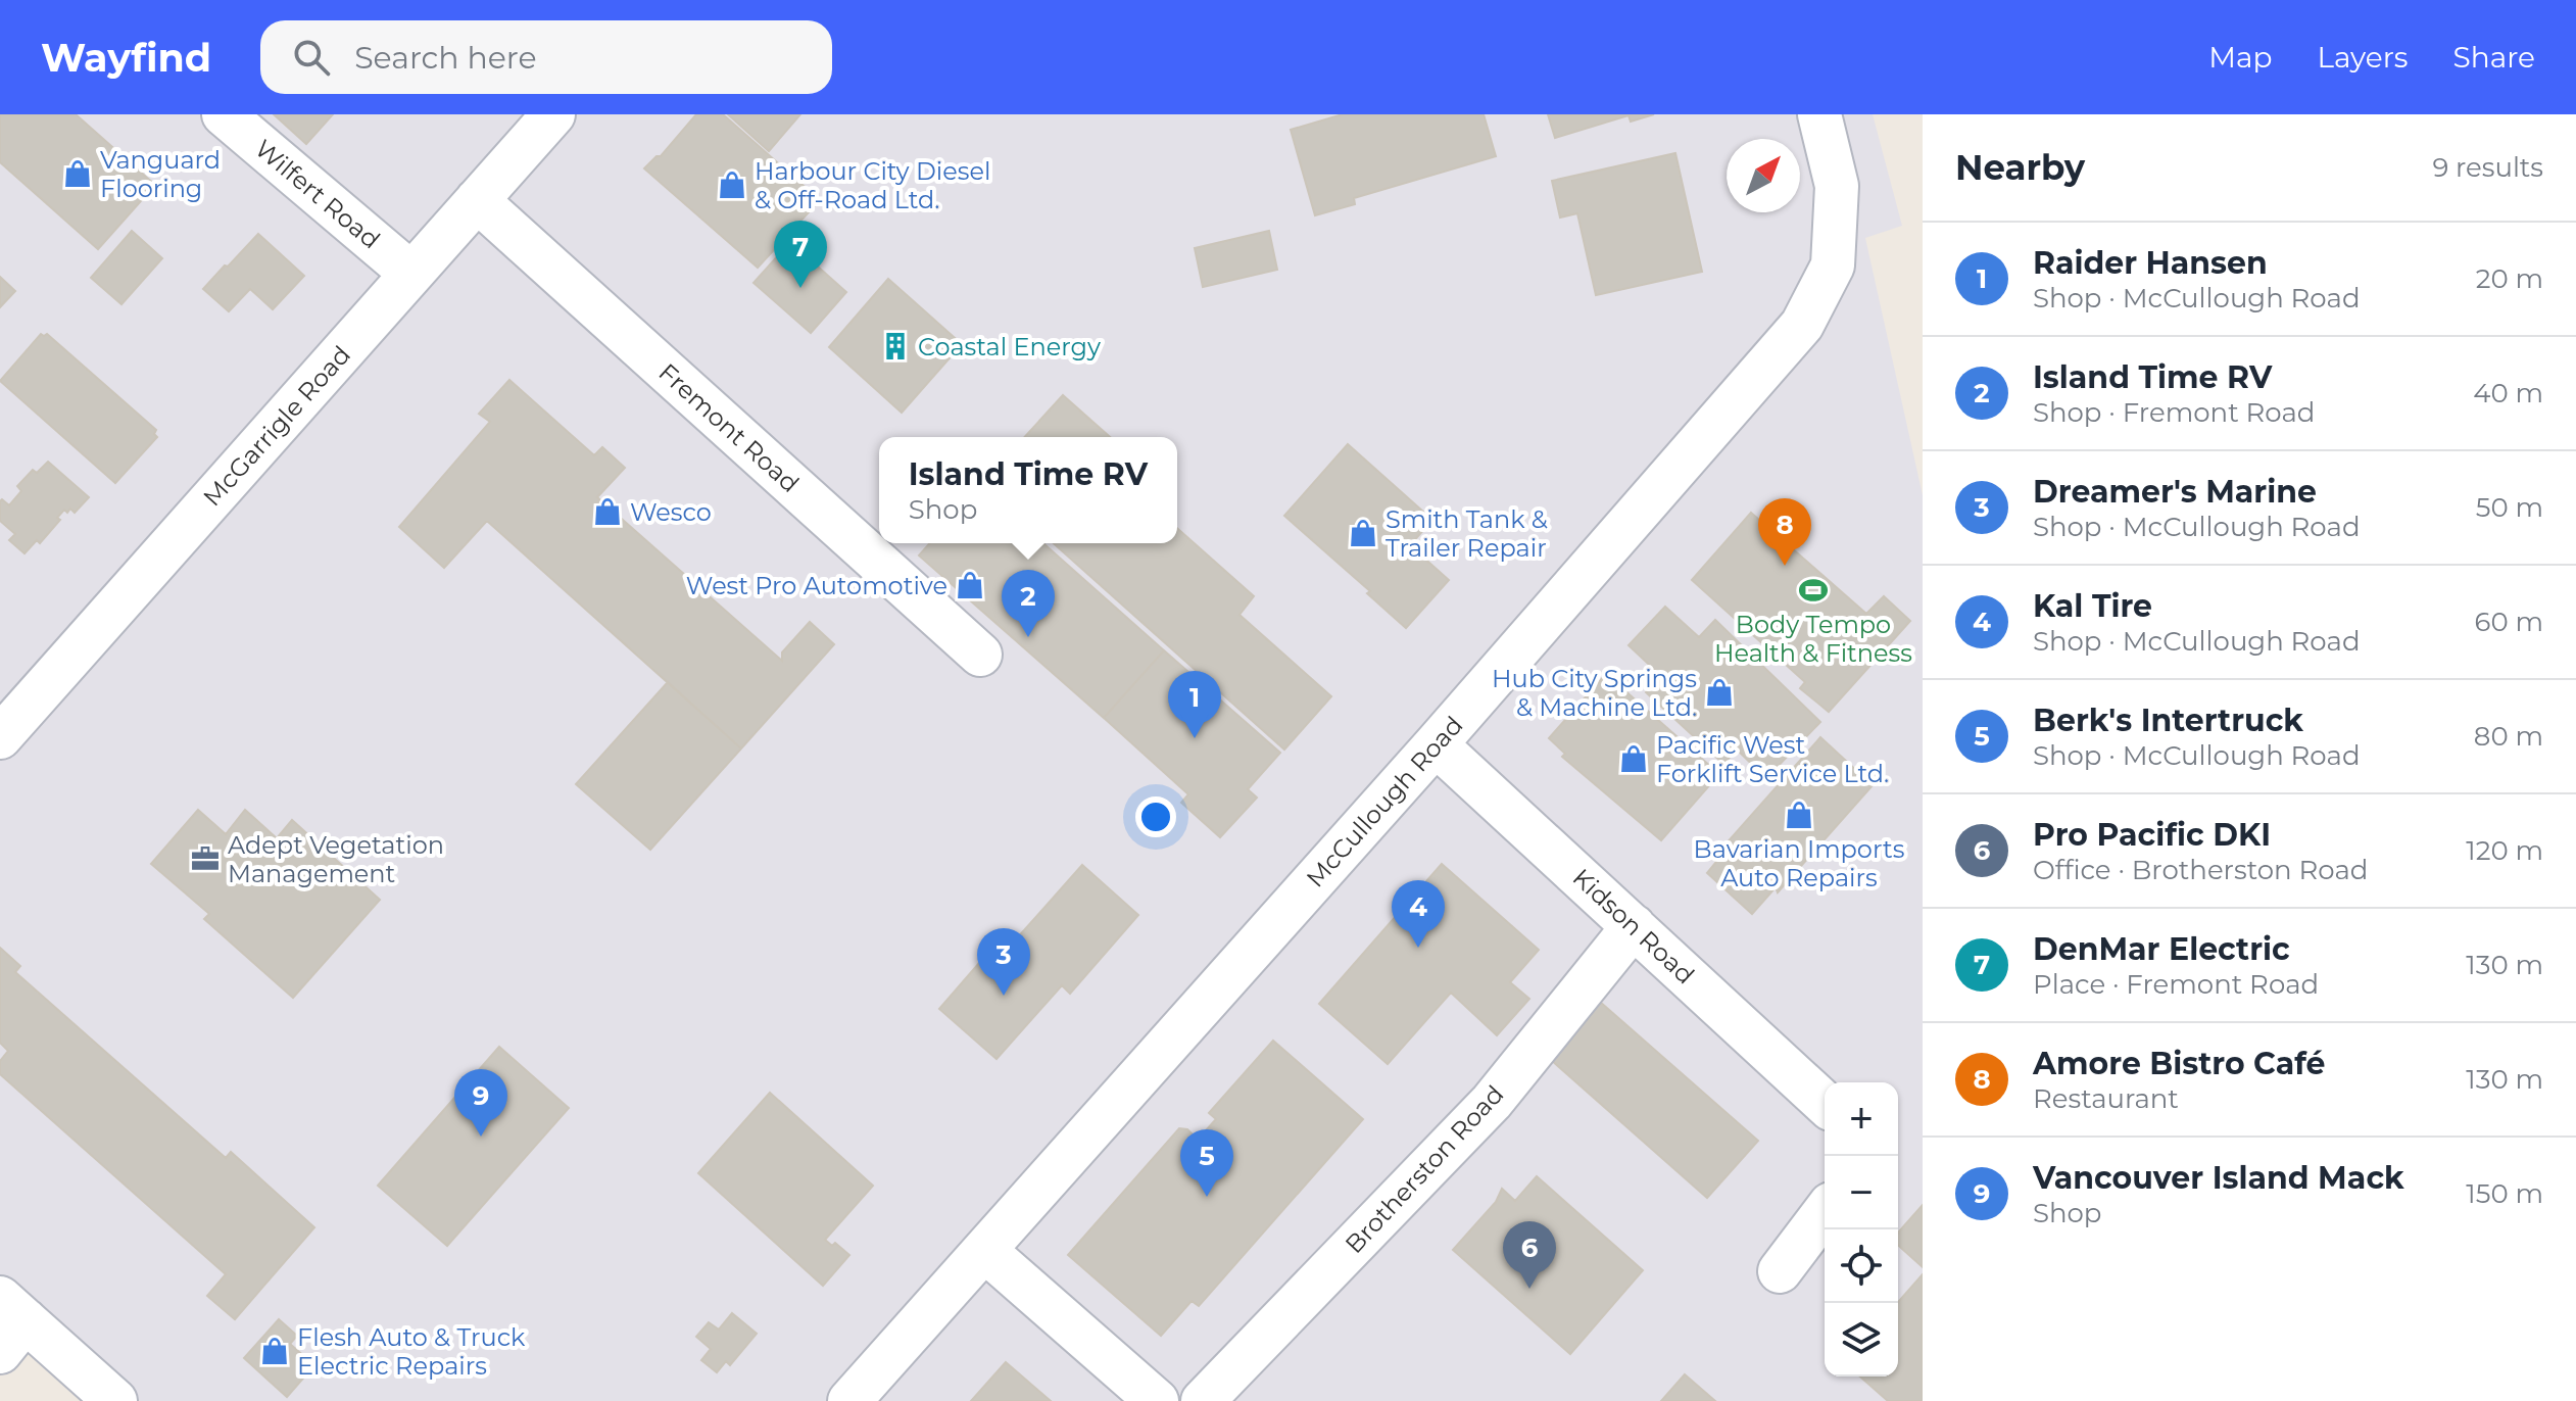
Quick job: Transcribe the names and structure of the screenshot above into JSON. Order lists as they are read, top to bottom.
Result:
{
  "streets": {
    "street": [
      "Wilfert Road",
      "McGarrigle Road",
      "Fremont Road",
      "McCullough Road",
      "Kidson Road",
      "Brotherston Road"
    ]
  },
  "crossings": [
    ["Wilfert Road", "McGarrigle Road"],
    ["McGarrigle Road", "Fremont Road"],
    ["McCullough Road", "Kidson Road"],
    ["Kidson Road", "Brotherston Road"]
  ],
  "places": {
    "shop": [
      "Vanguard Flooring",
      "Harbour City Diesel & Off-Road Ltd.",
      "Wesco",
      "Smith Tank & Trailer Repair",
      "West Pro Automotive",
      "Hub City Springs & Machine Ltd.",
      "Pacific West Forklift Service Ltd.",
      "Bavarian Imports Auto Repairs",
      "Flesh Auto & Truck Electric Repairs"
    ],
    "building": ["Coastal Energy"],
    "sports": ["Body Tempo Health & Fitness"],
    "office": ["Adept Vegetation Management"]
  },
  "north": "top right",
  "page": {
    "header": "Wayfind",
    "search": "Search here",
    "nav": ["Map", "Layers", "Share"],
    "heading": ["Nearby", "9 results"],
    "pins": [
      "7",
      "8",
      "2",
      "1",
      "4",
      "3",
      "9",
      "5",
      "6"
    ],
    "list": [
      {
        "mark": "1",
        "name": "Raider Hansen",
        "note": "Shop · McCullough Road",
        "value": "20 m"
      },
      {
        "mark": "2",
        "name": "Island Time RV",
        "note": "Shop · Fremont Road",
        "value": "40 m"
      },
      {
        "mark": "3",
        "name": "Dreamer's Marine",
        "note": "Shop · McCullough Road",
        "value": "50 m"
      },
      {
        "mark": "4",
        "name": "Kal Tire",
        "note": "Shop · McCullough Road",
        "value": "60 m"
      },
      {
        "mark": "5",
        "name": "Berk's Intertruck",
        "note": "Shop · McCullough Road",
        "value": "80 m"
      },
      {
        "mark": "6",
        "name": "Pro Pacific DKI",
        "note": "Office · Brotherston Road",
        "value": "120 m"
      },
      {
        "mark": "7",
        "name": "DenMar Electric",
        "note": "Place · Fremont Road",
        "value": "130 m"
      },
      {
        "mark": "8",
        "name": "Amore Bistro Café",
        "note": "Restaurant",
        "value": "130 m"
      },
      {
        "mark": "9",
        "name": "Vancouver Island Mack",
        "note": "Shop",
        "value": "150 m"
      }
    ],
    "popup": ["Island Time RV", "Shop"],
    "map_buttons": ["+", "−"]
  }
}
